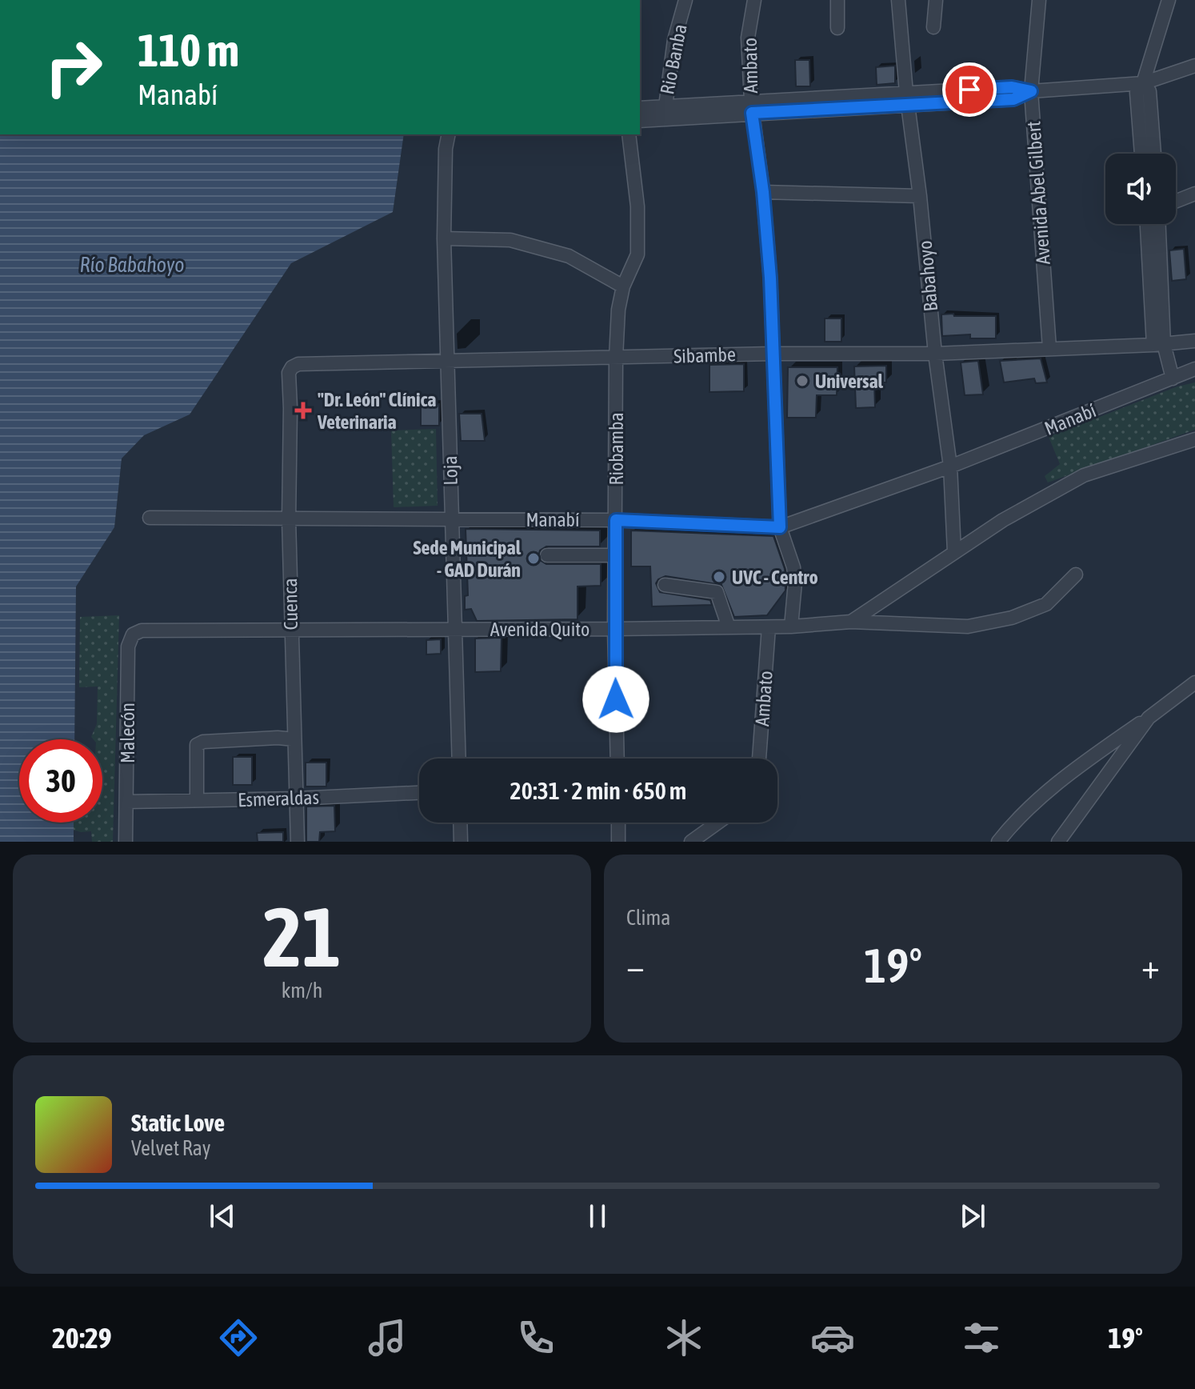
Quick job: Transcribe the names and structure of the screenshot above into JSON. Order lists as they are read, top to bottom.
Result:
{
  "streets": {
    "street": [
      "Rio Banba",
      "Ambato",
      "Avenida Abel Gilbert",
      "Babahoyo",
      "Sibambe",
      "Manabí",
      "Riobamba",
      "Loja",
      "Cuenca",
      "Avenida Quito",
      "Malecón",
      "Esmeraldas"
    ]
  },
  "crossings": [
    ["Ambato", "Sibambe"],
    ["Ambato", "Manabí"],
    ["Ambato", "Avenida Quito"],
    ["Avenida Abel Gilbert", "Sibambe"],
    ["Babahoyo", "Sibambe"],
    ["Babahoyo", "Manabí"],
    ["Sibambe", "Riobamba"],
    ["Sibambe", "Loja"],
    ["Sibambe", "Cuenca"],
    ["Manabí", "Riobamba"],
    ["Manabí", "Loja"],
    ["Manabí", "Cuenca"],
    ["Riobamba", "Avenida Quito"],
    ["Loja", "Avenida Quito"],
    ["Cuenca", "Avenida Quito"],
    ["Cuenca", "Esmeraldas"],
    ["Avenida Quito", "Malecón"],
    ["Malecón", "Esmeraldas"]
  ],
  "water": ["Río Babahoyo"],
  "places": {
    "other": ["Universal", "Sede Municipal - GAD Durán", "UVC - Centro"],
    "health": ["\"Dr. León\" Clínica Veterinaria"]
  },
  "page": {
    "turn": ["110 m", "Manabí"],
    "limit": "30",
    "trip": "20:31 · 2 min · 650 m",
    "tile": [
      ["21", "km/h"],
      "Clima"
    ],
    "heat": ["−", "19°", "+"],
    "song": ["Static Love", "Velvet Ray"],
    "tabs": ["20:29", "19°"]
  }
}
